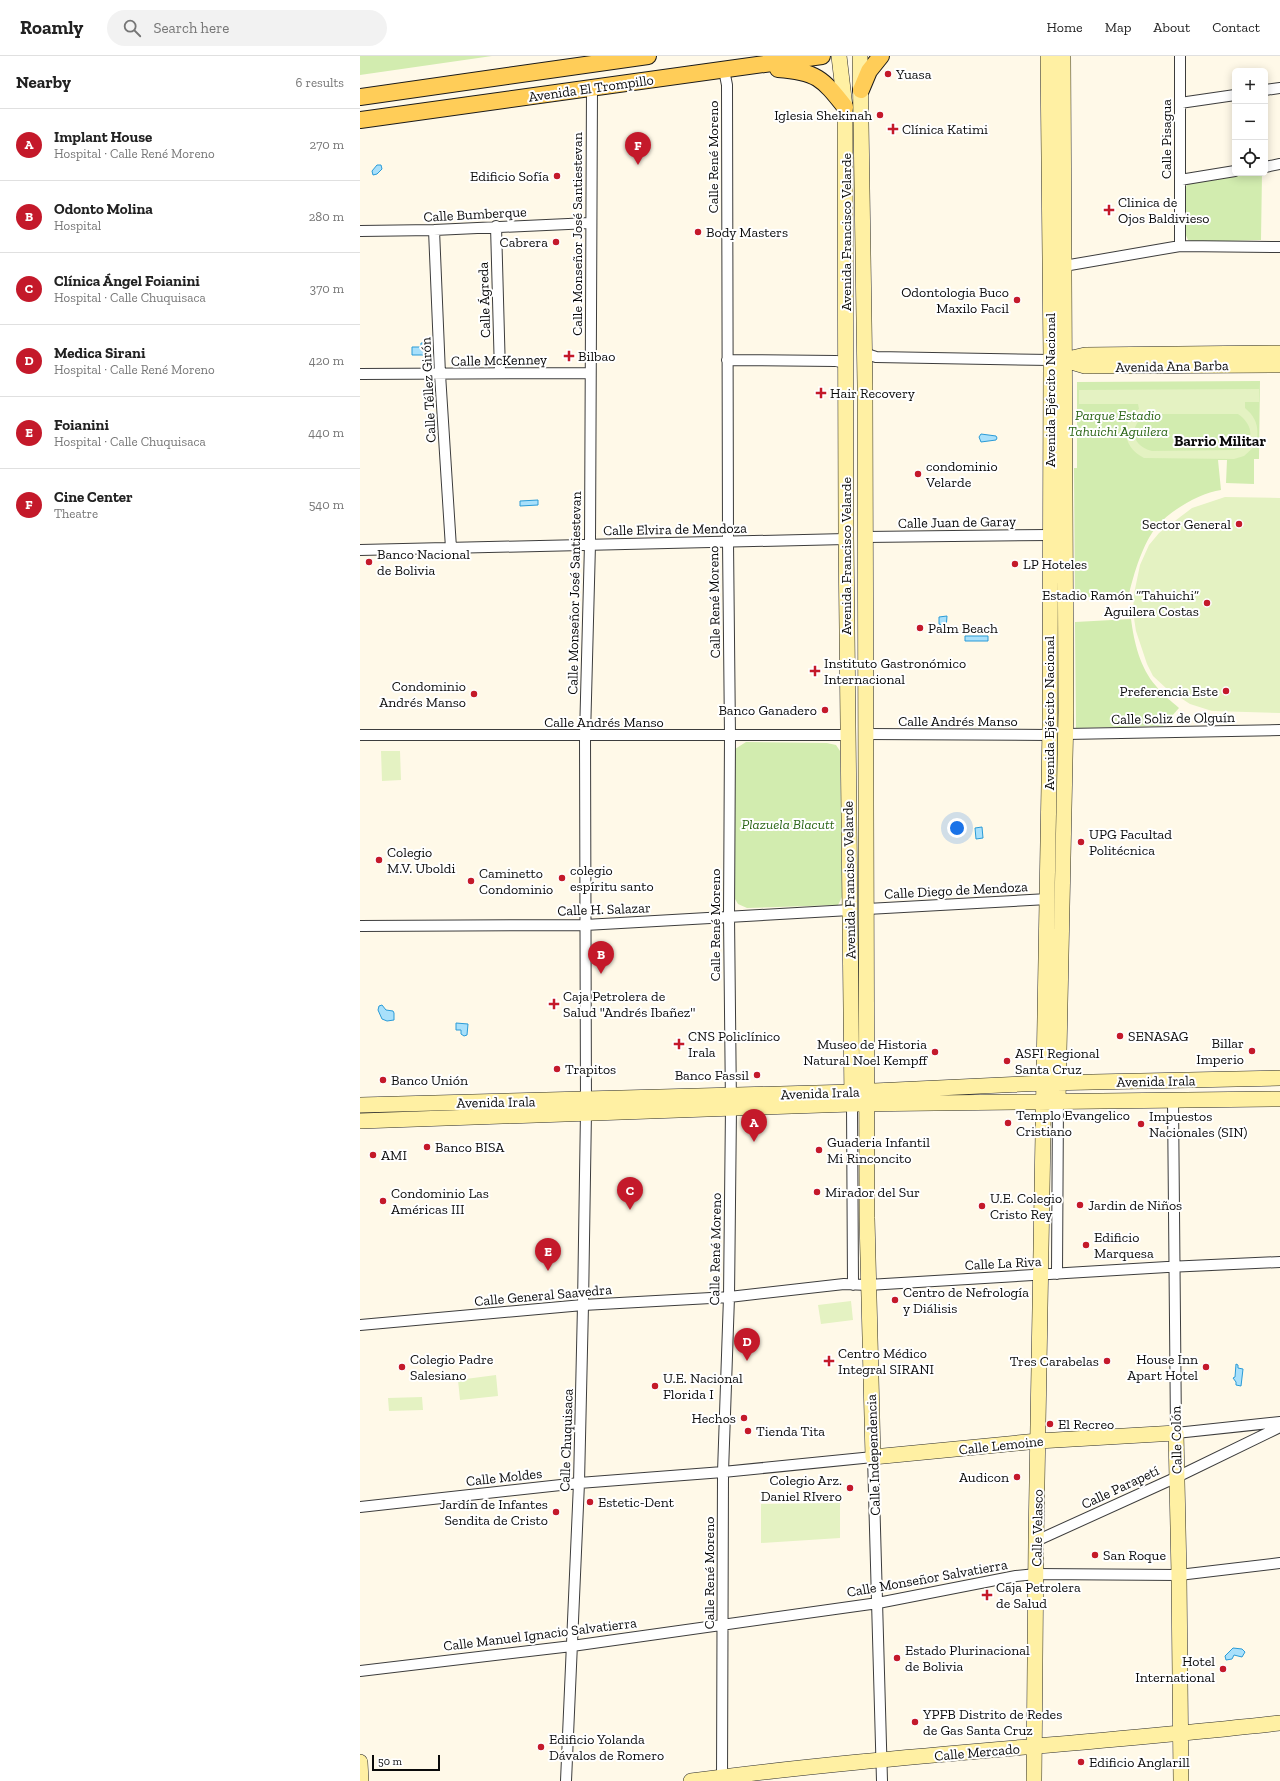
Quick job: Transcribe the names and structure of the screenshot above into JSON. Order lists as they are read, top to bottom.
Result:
{
  "streets": {
    "main road": ["Avenida El Trompillo"],
    "street": [
      "Calle Pisagua",
      "Calle René Moreno",
      "Calle Bumberque",
      "Avenida Francisco Velarde",
      "Calle Monseñor José Santiestevan",
      "Calle Ágreda",
      "Calle McKenney",
      "Avenida Ana Barba",
      "Calle Téllez Girón",
      "Avenida Ejército Nacional",
      "Calle Juan de Garay",
      "Calle Elvira de Mendoza",
      "Calle Soliz de Olguín",
      "Calle Andrés Manso",
      "Calle Diego de Mendoza",
      "Calle H. Salazar",
      "Avenida Irala",
      "Calle La Riva",
      "Calle General Saavedra",
      "Calle Chuquisaca",
      "Calle Colón",
      "Calle Lemoine",
      "Calle Independencia",
      "Calle Moldes",
      "Calle Parapetí",
      "Calle Velasco",
      "Calle Monseñor Salvatierra",
      "Calle Manuel Ignacio Salvatierra",
      "Calle Mercado"
    ]
  },
  "crossings": [
    ["Avenida El Trompillo", "Calle René Moreno"],
    ["Avenida El Trompillo", "Calle Monseñor José Santiestevan"],
    ["Calle René Moreno", "Calle Elvira de Mendoza"],
    ["Calle René Moreno", "Calle Andrés Manso"],
    ["Calle René Moreno", "Calle H. Salazar"],
    ["Calle René Moreno", "Avenida Irala"],
    ["Calle René Moreno", "Calle La Riva"],
    ["Calle René Moreno", "Calle General Saavedra"],
    ["Calle René Moreno", "Calle Lemoine"],
    ["Calle René Moreno", "Calle Moldes"],
    ["Calle René Moreno", "Calle Monseñor Salvatierra"],
    ["Calle René Moreno", "Calle Manuel Ignacio Salvatierra"],
    ["Calle René Moreno", "Calle Mercado"],
    ["Calle Bumberque", "Calle Monseñor José Santiestevan"],
    ["Calle Bumberque", "Calle Ágreda"],
    ["Calle Bumberque", "Calle Téllez Girón"],
    ["Avenida Francisco Velarde", "Avenida Ana Barba"],
    ["Avenida Francisco Velarde", "Calle Juan de Garay"],
    ["Avenida Francisco Velarde", "Calle Elvira de Mendoza"],
    ["Avenida Francisco Velarde", "Calle Andrés Manso"],
    ["Avenida Francisco Velarde", "Calle Diego de Mendoza"],
    ["Avenida Francisco Velarde", "Calle H. Salazar"],
    ["Avenida Francisco Velarde", "Avenida Irala"],
    ["Avenida Francisco Velarde", "Calle Independencia"],
    ["Calle Monseñor José Santiestevan", "Calle McKenney"],
    ["Calle Monseñor José Santiestevan", "Calle Elvira de Mendoza"],
    ["Calle Monseñor José Santiestevan", "Calle Andrés Manso"],
    ["Calle Monseñor José Santiestevan", "Calle H. Salazar"],
    ["Calle Monseñor José Santiestevan", "Avenida Irala"],
    ["Calle Monseñor José Santiestevan", "Calle Chuquisaca"],
    ["Calle Ágreda", "Calle McKenney"],
    ["Calle McKenney", "Calle Téllez Girón"],
    ["Avenida Ana Barba", "Avenida Ejército Nacional"],
    ["Calle Téllez Girón", "Calle Elvira de Mendoza"],
    ["Avenida Ejército Nacional", "Calle Juan de Garay"],
    ["Avenida Ejército Nacional", "Calle Soliz de Olguín"],
    ["Avenida Ejército Nacional", "Calle Andrés Manso"],
    ["Avenida Ejército Nacional", "Calle Diego de Mendoza"],
    ["Avenida Ejército Nacional", "Avenida Irala"],
    ["Avenida Ejército Nacional", "Calle La Riva"],
    ["Avenida Ejército Nacional", "Calle Velasco"],
    ["Avenida Irala", "Calle Chuquisaca"],
    ["Avenida Irala", "Calle Colón"],
    ["Avenida Irala", "Calle Independencia"],
    ["Calle La Riva", "Calle General Saavedra"],
    ["Calle La Riva", "Calle Colón"],
    ["Calle La Riva", "Calle Independencia"],
    ["Calle La Riva", "Calle Velasco"],
    ["Calle General Saavedra", "Calle Chuquisaca"],
    ["Calle Chuquisaca", "Calle Moldes"],
    ["Calle Chuquisaca", "Calle Manuel Ignacio Salvatierra"],
    ["Calle Colón", "Calle Lemoine"],
    ["Calle Colón", "Calle Parapetí"],
    ["Calle Colón", "Calle Monseñor Salvatierra"],
    ["Calle Colón", "Calle Mercado"],
    ["Calle Lemoine", "Calle Independencia"],
    ["Calle Lemoine", "Calle Moldes"],
    ["Calle Lemoine", "Calle Velasco"],
    ["Calle Independencia", "Calle Monseñor Salvatierra"],
    ["Calle Independencia", "Calle Mercado"],
    ["Calle Parapetí", "Calle Velasco"],
    ["Calle Velasco", "Calle Monseñor Salvatierra"],
    ["Calle Velasco", "Calle Mercado"],
    ["Calle Monseñor Salvatierra", "Calle Manuel Ignacio Salvatierra"]
  ],
  "districts": ["Barrio Militar"],
  "parks": ["Parque Estadio Tahuichi Aguilera", "Plazuela Blacutt"],
  "places": {
    "other": [
      "Yuasa",
      "Iglesia Shekinah",
      "Edificio Sofía",
      "Body Masters",
      "Cabrera",
      "Odontologia Buco Maxilo Facil",
      "condominio Velarde",
      "Sector General",
      "Banco Nacional de Bolivia",
      "LP Hoteles",
      "Estadio Ramón “Tahuichi” Aguilera Costas",
      "Palm Beach",
      "Preferencia Este",
      "Condominio Andrés Manso",
      "Banco Ganadero",
      "UPG Facultad Politécnica",
      "Colegio M.V. Uboldi",
      "colegio espíritu santo",
      "Caminetto Condominio",
      "SENASAG",
      "Billar Imperio",
      "Museo de Historia Natural Noel Kempff",
      "ASFI Regional Santa Cruz",
      "Trapitos",
      "Banco Fassil",
      "Banco Unión",
      "Templo Evangelico Cristiano",
      "Impuestos Nacionales (SIN)",
      "Banco BISA",
      "Guaderia Infantil Mi Rinconcito",
      "AMI",
      "Mirador del Sur",
      "Condominio Las Américas III",
      "Jardin de Niños",
      "U.E. Colegio Cristo Rey",
      "Edificio Marquesa",
      "Centro de Nefrología y Diálisis",
      "Tres Carabelas",
      "Colegio Padre Salesiano",
      "House Inn Apart Hotel",
      "U.E. Nacional Florida I",
      "Hechos",
      "El Recreo",
      "Tienda Tita",
      "Audicon",
      "Colegio Arz. Daniel RIvero",
      "Estetic-Dent",
      "Jardín de Infantes Sendita de Cristo",
      "San Roque",
      "Estado Plurinacional de Bolivia",
      "Hotel International",
      "YPFB Distrito de Redes de Gas Santa Cruz",
      "Edificio Yolanda Dávalos de Romero",
      "Edificio Anglarill"
    ],
    "health": [
      "Clínica Katimi",
      "Clinica de Ojos Baldivieso",
      "Bilbao",
      "Hair Recovery",
      "Instituto Gastronómico Internacional",
      "Caja Petrolera de Salud \"Andrés Ibañez\"",
      "CNS Policlínico Irala",
      "Centro Médico Integral SIRANI",
      "Caja Petrolera de Salud"
    ]
  },
  "scale_bar": "50 m",
  "page": {
    "header": "Roamly",
    "search": "Search here",
    "nav": [
      "Home",
      "Map",
      "About",
      "Contact"
    ],
    "heading": ["Nearby", "6 results"],
    "map_buttons": ["+", "−"],
    "list": [
      {
        "mark": "A",
        "name": "Implant House",
        "note": "Hospital · Calle René Moreno",
        "value": "270 m"
      },
      {
        "mark": "B",
        "name": "Odonto Molina",
        "note": "Hospital",
        "value": "280 m"
      },
      {
        "mark": "C",
        "name": "Clínica Ángel Foianini",
        "note": "Hospital · Calle Chuquisaca",
        "value": "370 m"
      },
      {
        "mark": "D",
        "name": "Medica Sirani",
        "note": "Hospital · Calle René Moreno",
        "value": "420 m"
      },
      {
        "mark": "E",
        "name": "Foianini",
        "note": "Hospital · Calle Chuquisaca",
        "value": "440 m"
      },
      {
        "mark": "F",
        "name": "Cine Center",
        "note": "Theatre",
        "value": "540 m"
      }
    ],
    "pins": [
      "F",
      "B",
      "A",
      "C",
      "E",
      "D"
    ],
    "scale": "50 m"
  }
}
